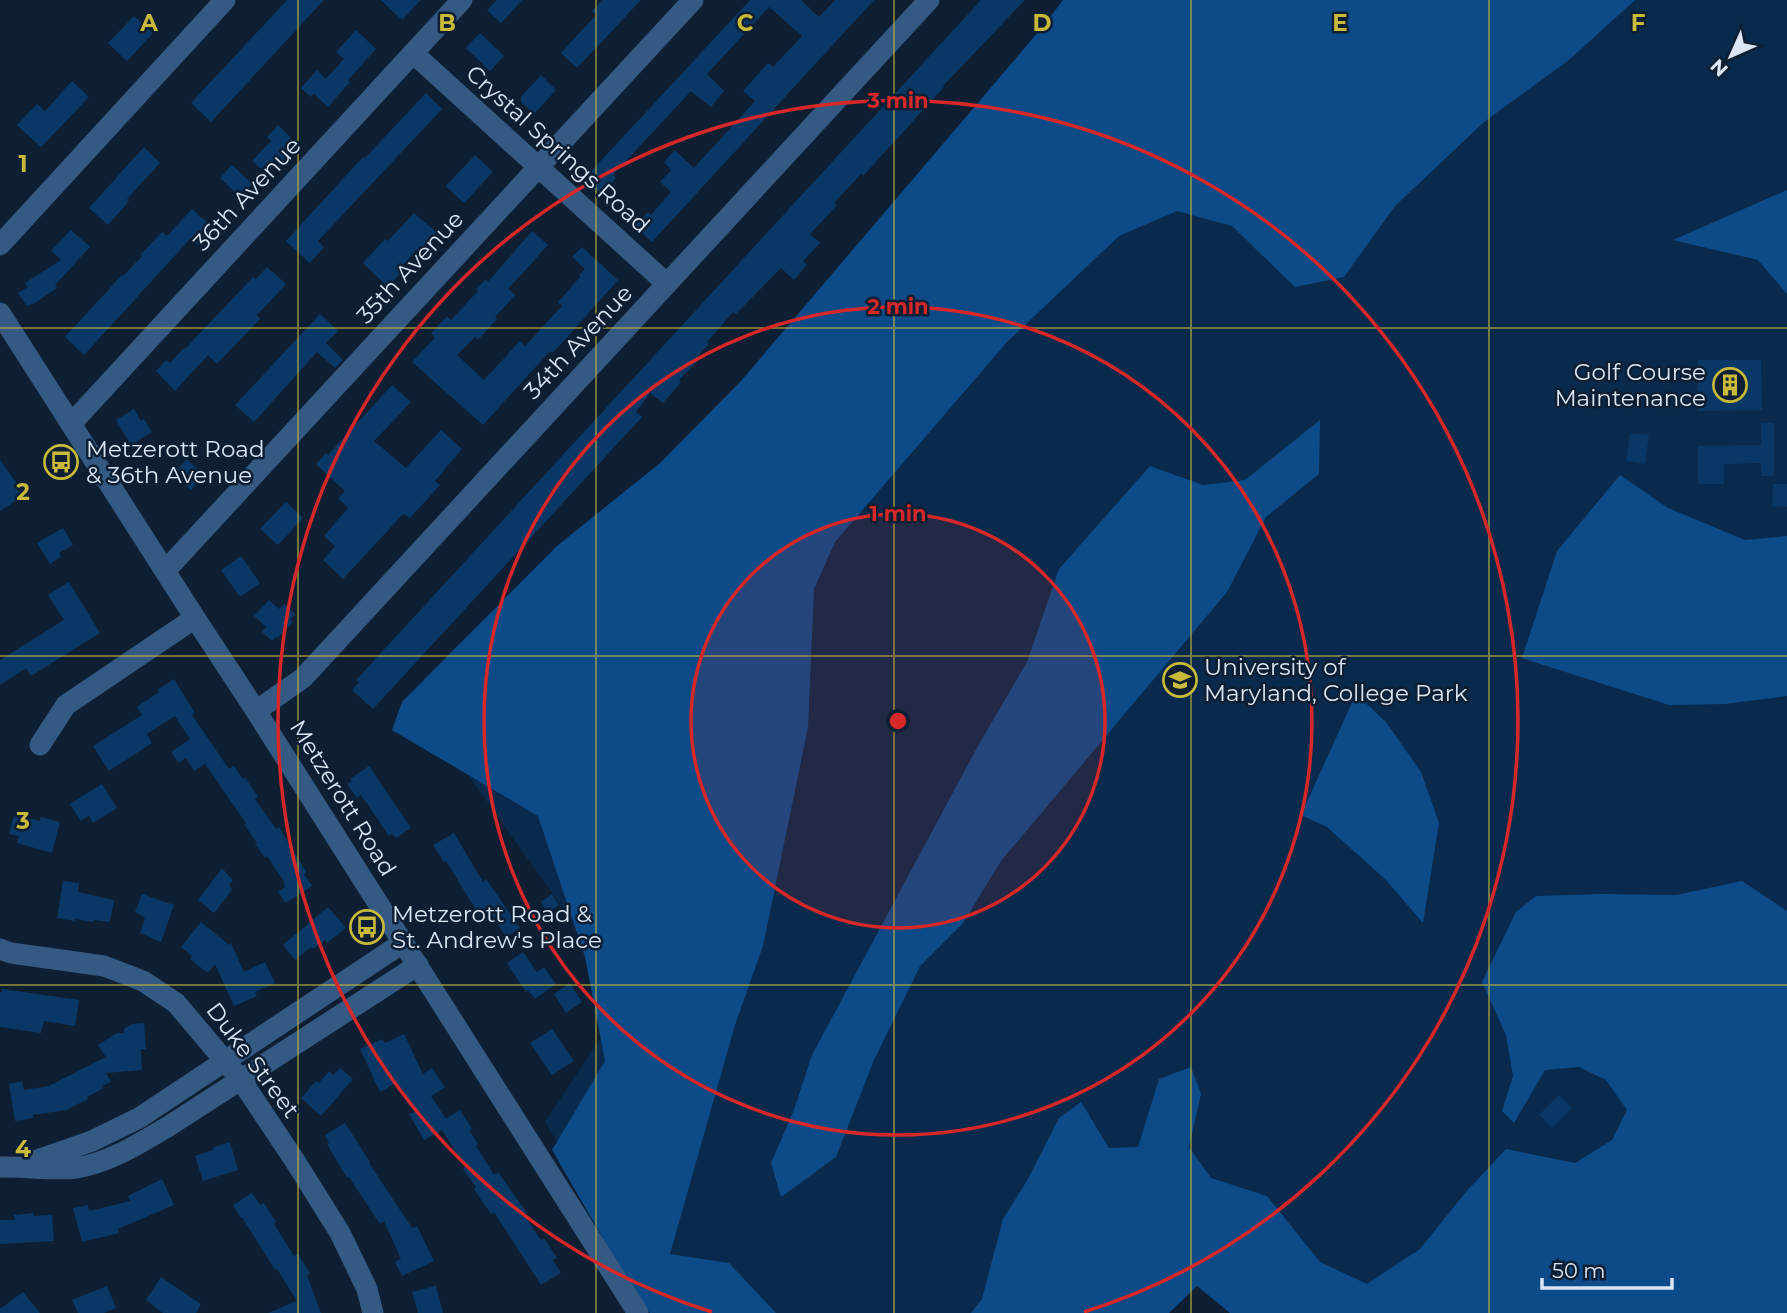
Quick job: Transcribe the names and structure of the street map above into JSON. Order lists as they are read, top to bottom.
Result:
{
  "streets": {
    "street": [
      "Crystal Springs Road",
      "36th Avenue",
      "35th Avenue",
      "34th Avenue",
      "Metzerott Road",
      "Duke Street"
    ]
  },
  "crossings": [
    ["Crystal Springs Road", "36th Avenue"],
    ["Crystal Springs Road", "35th Avenue"],
    ["Crystal Springs Road", "34th Avenue"],
    ["36th Avenue", "Metzerott Road"],
    ["35th Avenue", "Metzerott Road"],
    ["34th Avenue", "Metzerott Road"]
  ],
  "places": {
    "building": ["Golf Course Maintenance"],
    "bus stop": ["Metzerott Road & 36th Avenue", "Metzerott Road & St. Andrew's Place"],
    "school or university": ["University of Maryland, College Park"]
  },
  "scale_bar": "50 m",
  "north": "bottom left",
  "grid": {
    "columns": [
      "A",
      "B",
      "C",
      "D",
      "E",
      "F"
    ],
    "rows": [
      "1",
      "2",
      "3",
      "4"
    ]
  },
  "rings": ["3 min", "2 min", "1 min"]
}
